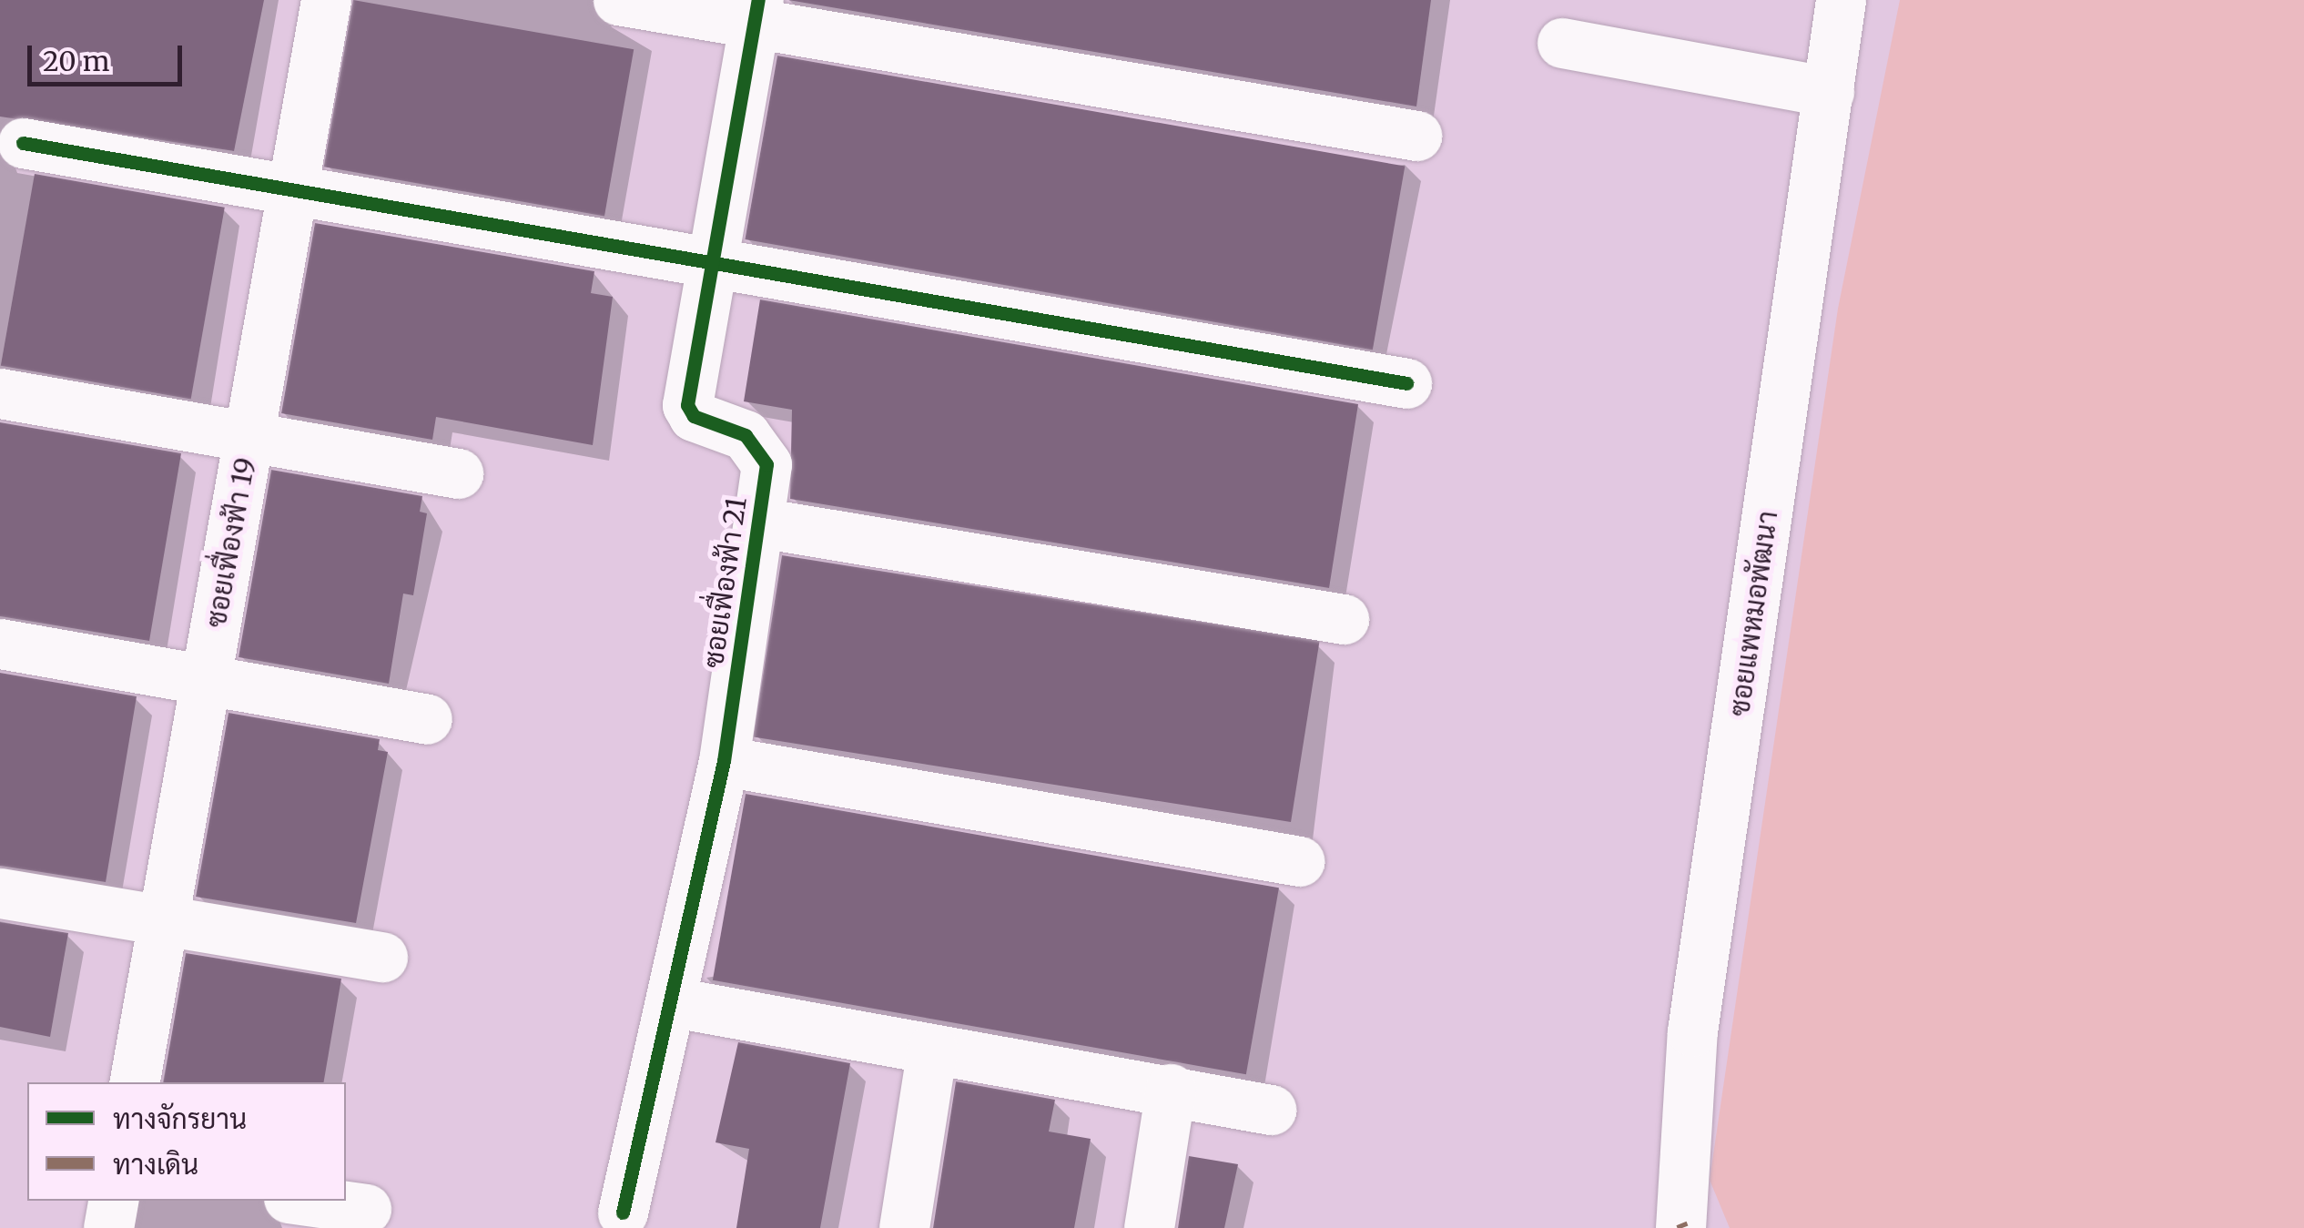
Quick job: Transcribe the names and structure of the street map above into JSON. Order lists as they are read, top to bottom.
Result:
{
  "streets": {
    "street": ["ซอยเฟื่องฟ้า 19", "ซอยเฟื่องฟ้า 21", "ซอยแพหมอพัฒนา"]
  },
  "legend": ["ทางจักรยาน", "ทางเดิน"],
  "scale_bar": "20 m"
}
